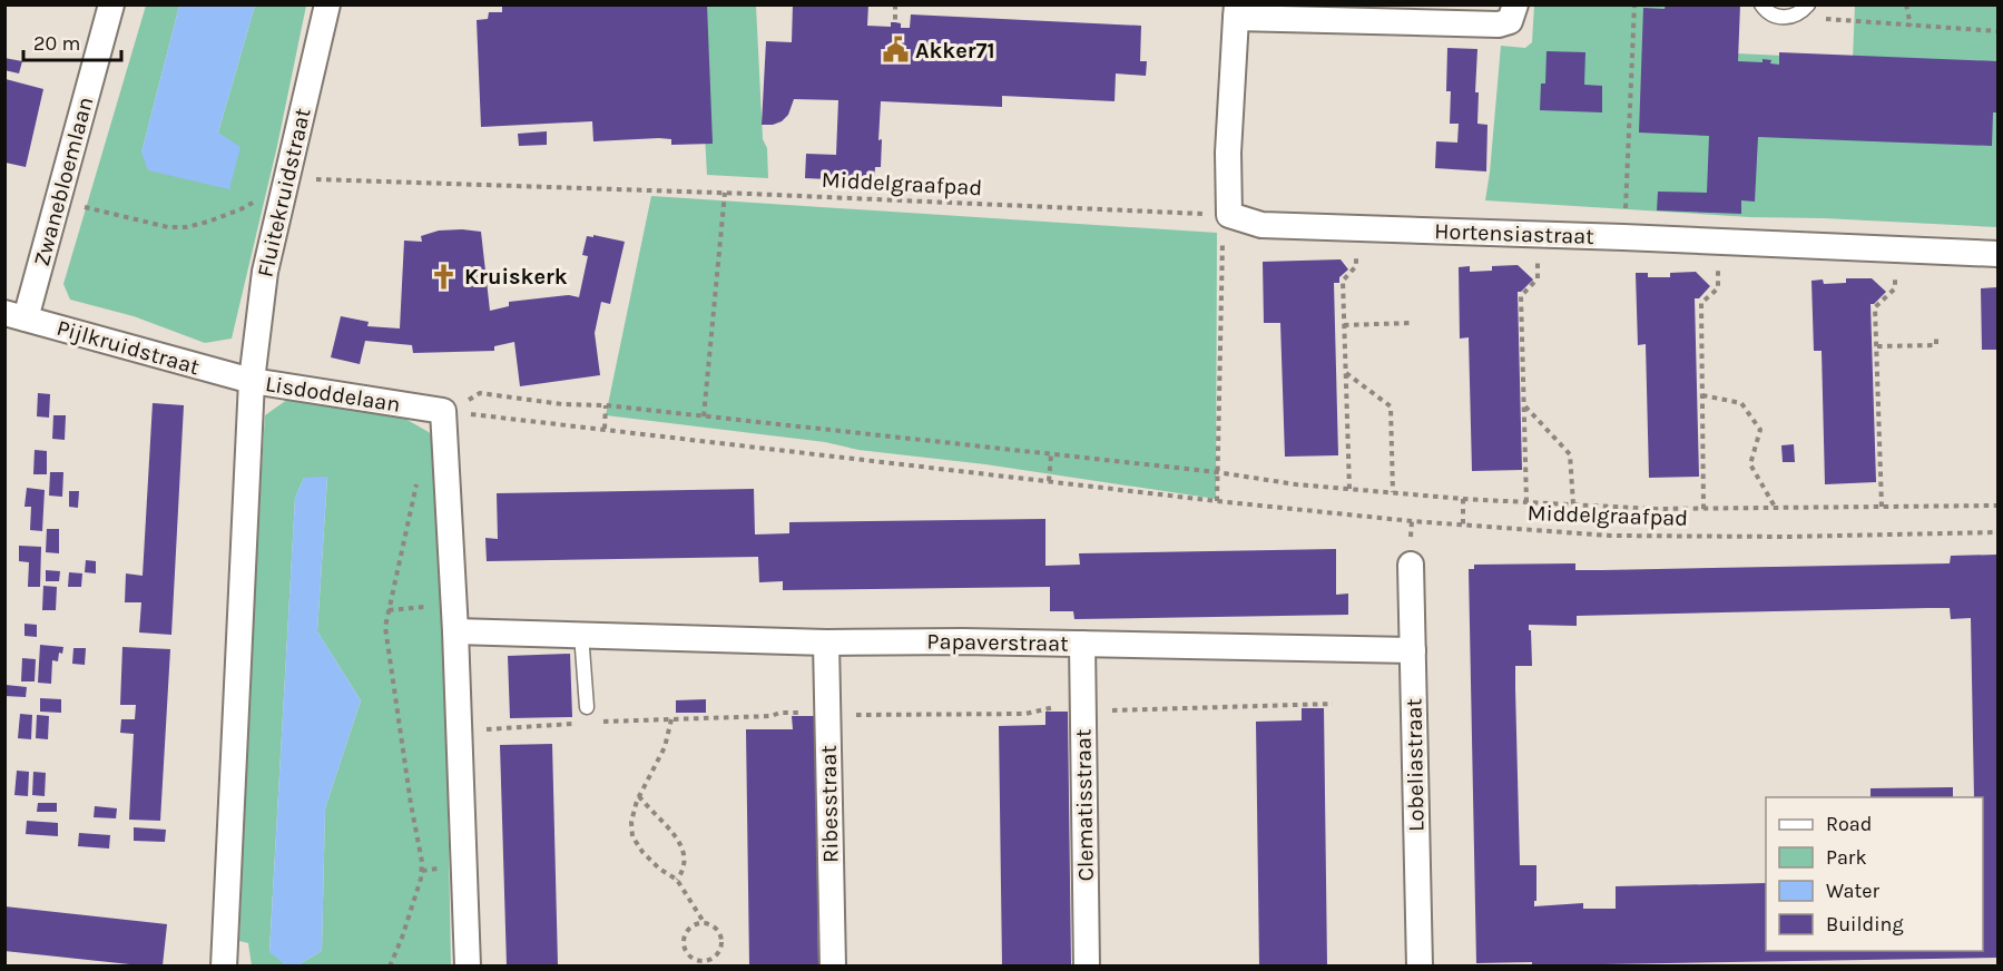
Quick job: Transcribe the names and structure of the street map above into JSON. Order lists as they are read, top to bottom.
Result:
{
  "streets": {
    "street": [
      "Zwanebloemlaan",
      "Fluitekruidstraat",
      "Hortensiastraat",
      "Pijlkruidstraat",
      "Lisdoddelaan",
      "Papaverstraat",
      "Lobeliastraat",
      "Ribesstraat",
      "Clematisstraat"
    ],
    "path": ["Middelgraafpad"]
  },
  "crossings": [
    ["Zwanebloemlaan", "Pijlkruidstraat"],
    ["Middelgraafpad", "Fluitekruidstraat"],
    ["Middelgraafpad", "Hortensiastraat"],
    ["Middelgraafpad", "Lisdoddelaan"],
    ["Fluitekruidstraat", "Pijlkruidstraat"],
    ["Fluitekruidstraat", "Lisdoddelaan"],
    ["Pijlkruidstraat", "Lisdoddelaan"],
    ["Papaverstraat", "Lobeliastraat"],
    ["Papaverstraat", "Ribesstraat"],
    ["Papaverstraat", "Clematisstraat"]
  ],
  "places": {
    "public building": ["Akker71"],
    "church": ["Kruiskerk"]
  },
  "legend": [
    "Road",
    "Park",
    "Water",
    "Building"
  ],
  "scale_bar": "20 m"
}
